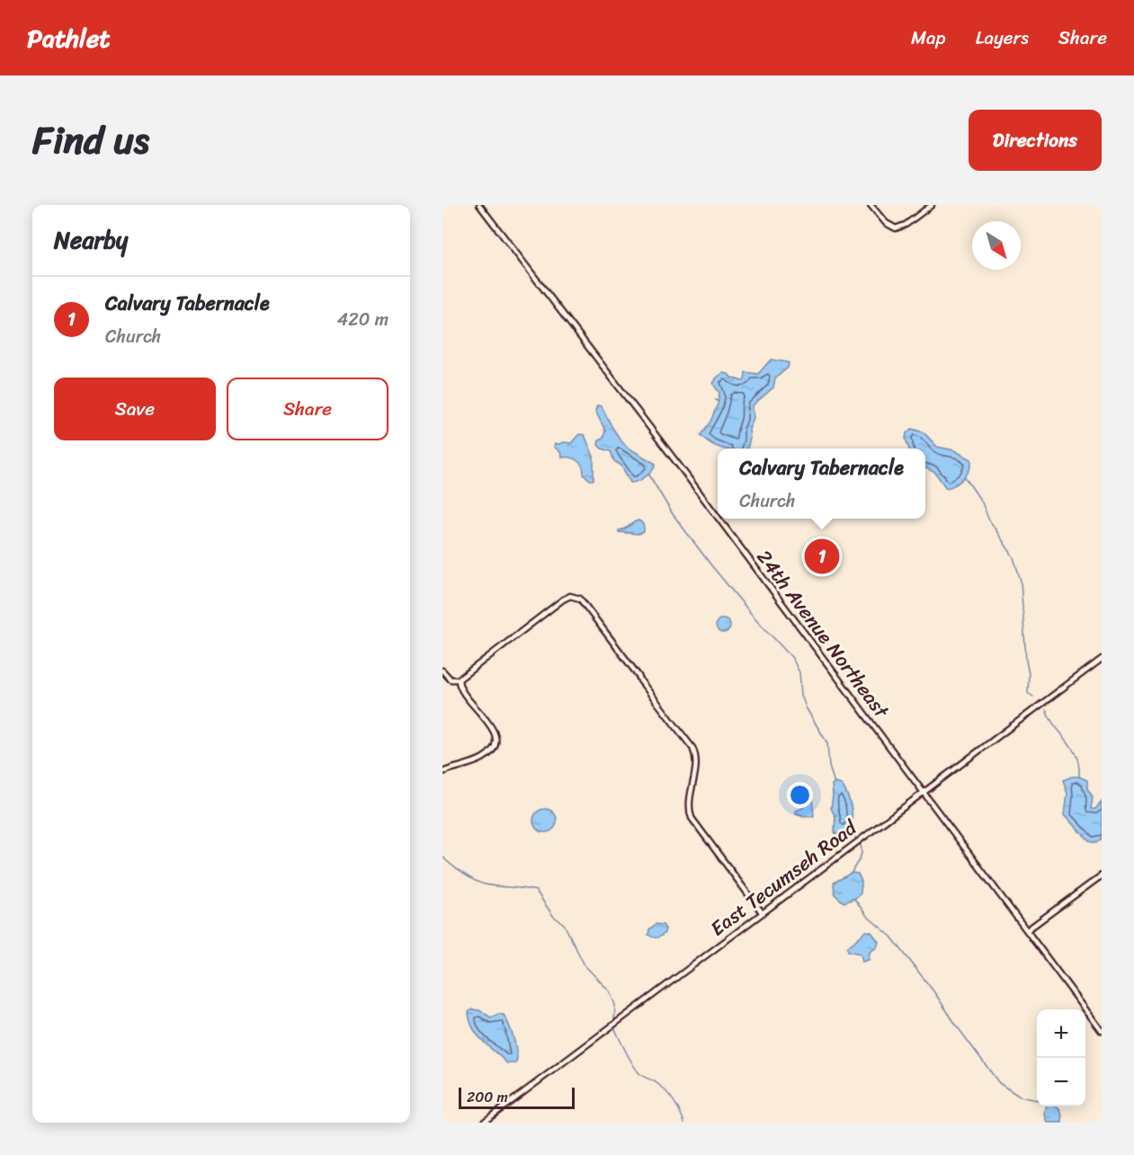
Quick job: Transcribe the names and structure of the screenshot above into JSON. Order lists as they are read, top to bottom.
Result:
{
  "streets": {
    "street": ["24th Avenue Northeast", "East Tecumseh Road"]
  },
  "crossings": [
    ["24th Avenue Northeast", "East Tecumseh Road"]
  ],
  "scale_bar": "200 m",
  "north": "bottom right",
  "page": {
    "header": "Pathlet",
    "nav": ["Map", "Layers", "Share"],
    "title": "Find us",
    "buttons": [
      "Directions",
      ["Save", "Share"]
    ],
    "heading": "Nearby",
    "list": [
      {
        "mark": "1",
        "name": "Calvary Tabernacle",
        "note": "Church",
        "value": "420 m"
      }
    ],
    "popup": ["Calvary Tabernacle", "Church"],
    "pins": "1",
    "map_buttons": ["+", "−"],
    "scale": "200 m"
  }
}
